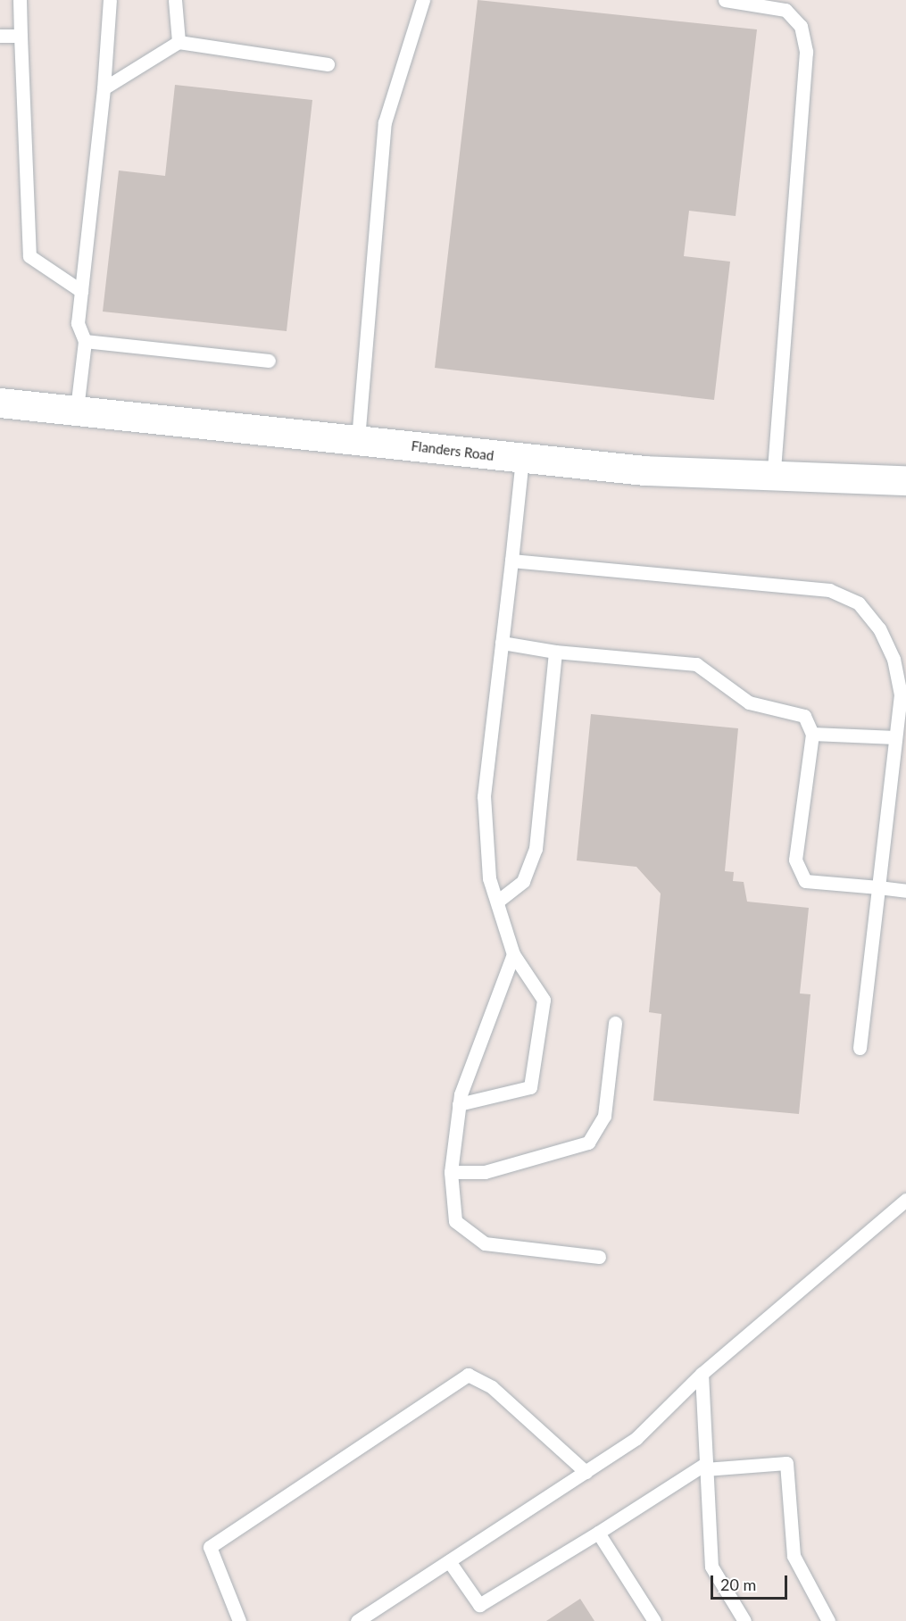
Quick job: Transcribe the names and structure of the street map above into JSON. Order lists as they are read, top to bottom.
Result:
{
  "streets": {
    "main road": ["Flanders Road"]
  },
  "scale_bar": "20 m"
}
